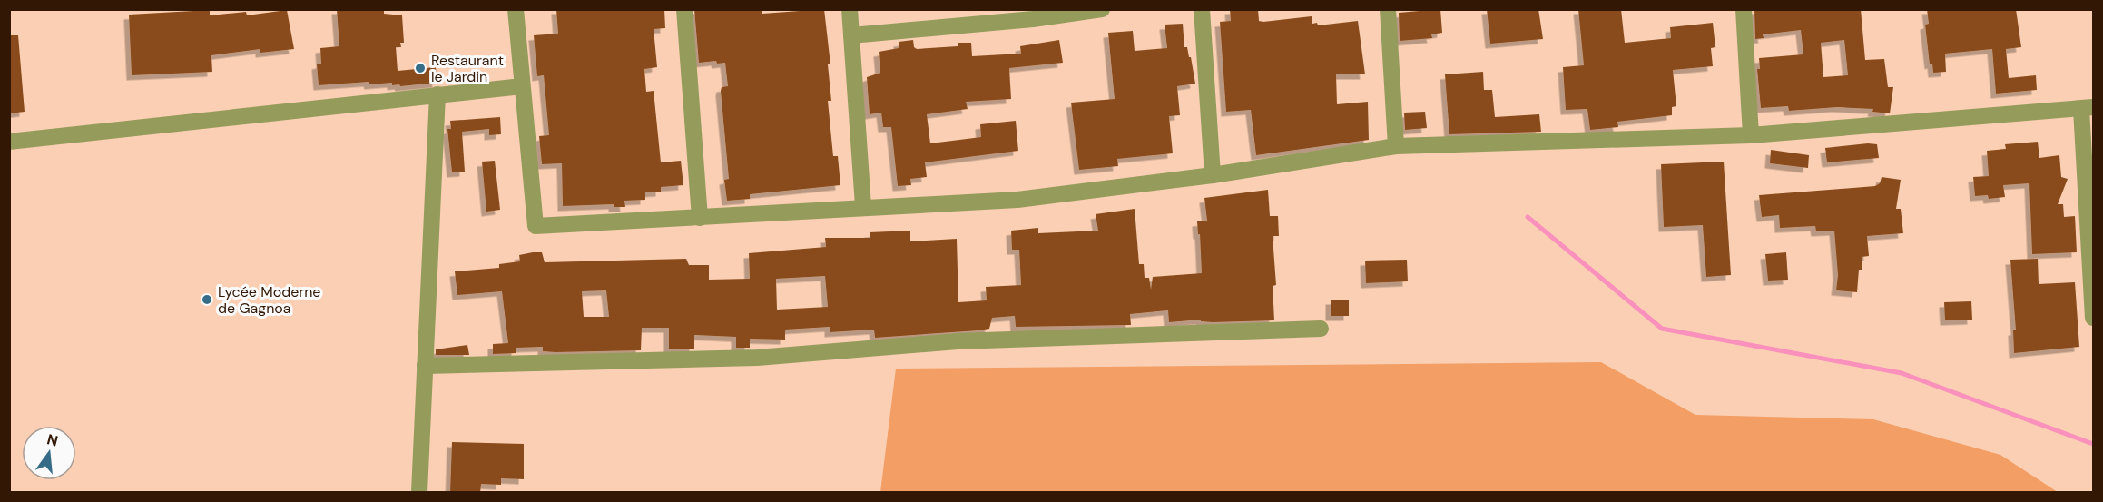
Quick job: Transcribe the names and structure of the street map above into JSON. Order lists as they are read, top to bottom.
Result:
{
  "places": ["Restaurant le Jardin", "Lycée Moderne de Gagnoa"],
  "north": "top"
}
